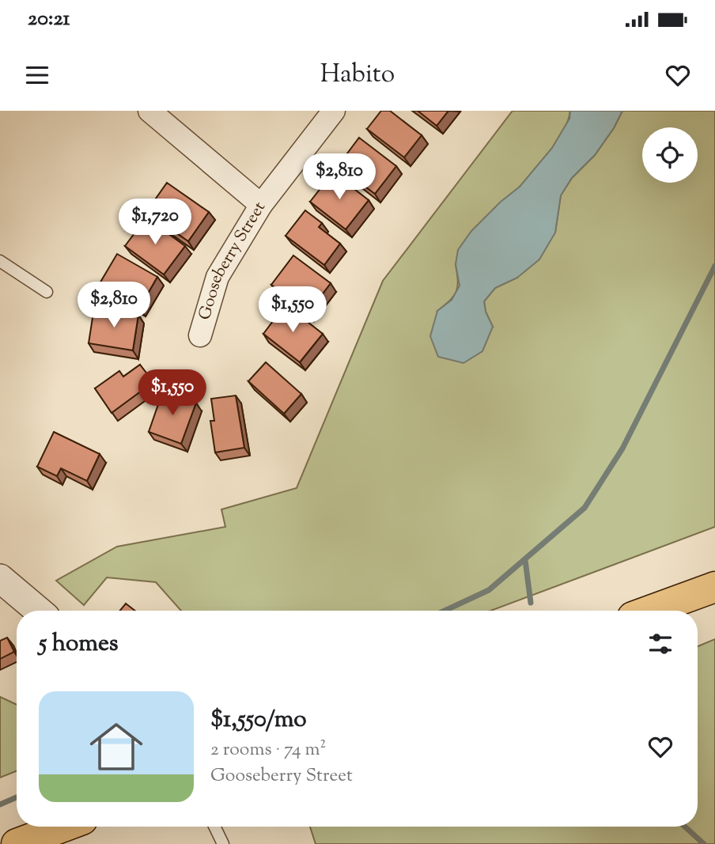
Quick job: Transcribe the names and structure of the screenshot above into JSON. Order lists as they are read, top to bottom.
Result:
{
  "streets": {
    "street": ["Gooseberry Street"]
  },
  "page": {
    "status": "20:21",
    "header": "Habito",
    "price": [
      "$2,810",
      "$1,720",
      "$2,810",
      "$1,550",
      "$1,550"
    ],
    "heading": "5 homes",
    "list": [
      {
        "name": "$1,550/mo",
        "note": "2 rooms · 74 m² · Gooseberry Street"
      }
    ]
  }
}
